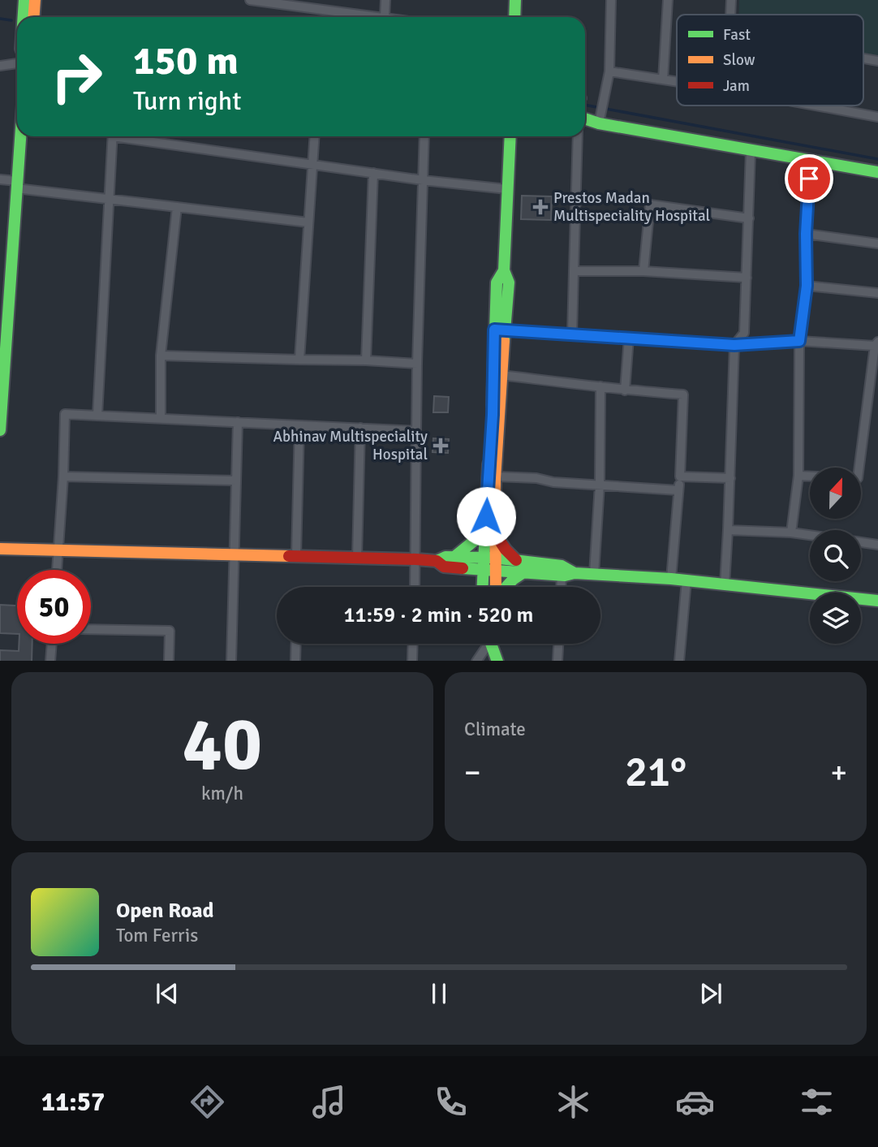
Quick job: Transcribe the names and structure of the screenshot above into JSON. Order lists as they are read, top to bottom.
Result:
{
  "places": {
    "health": ["Prestos Madan Multispeciality Hospital", "Abhinav Multispeciality Hospital"]
  },
  "legend": ["Fast", "Slow", "Jam"],
  "north": "top",
  "page": {
    "turn": ["150 m", "Turn right"],
    "limit": "50",
    "trip": "11:59 · 2 min · 520 m",
    "tile": [
      ["40", "km/h"],
      "Climate"
    ],
    "heat": ["−", "21°", "+"],
    "song": ["Open Road", "Tom Ferris"],
    "tabs": "11:57"
  }
}
